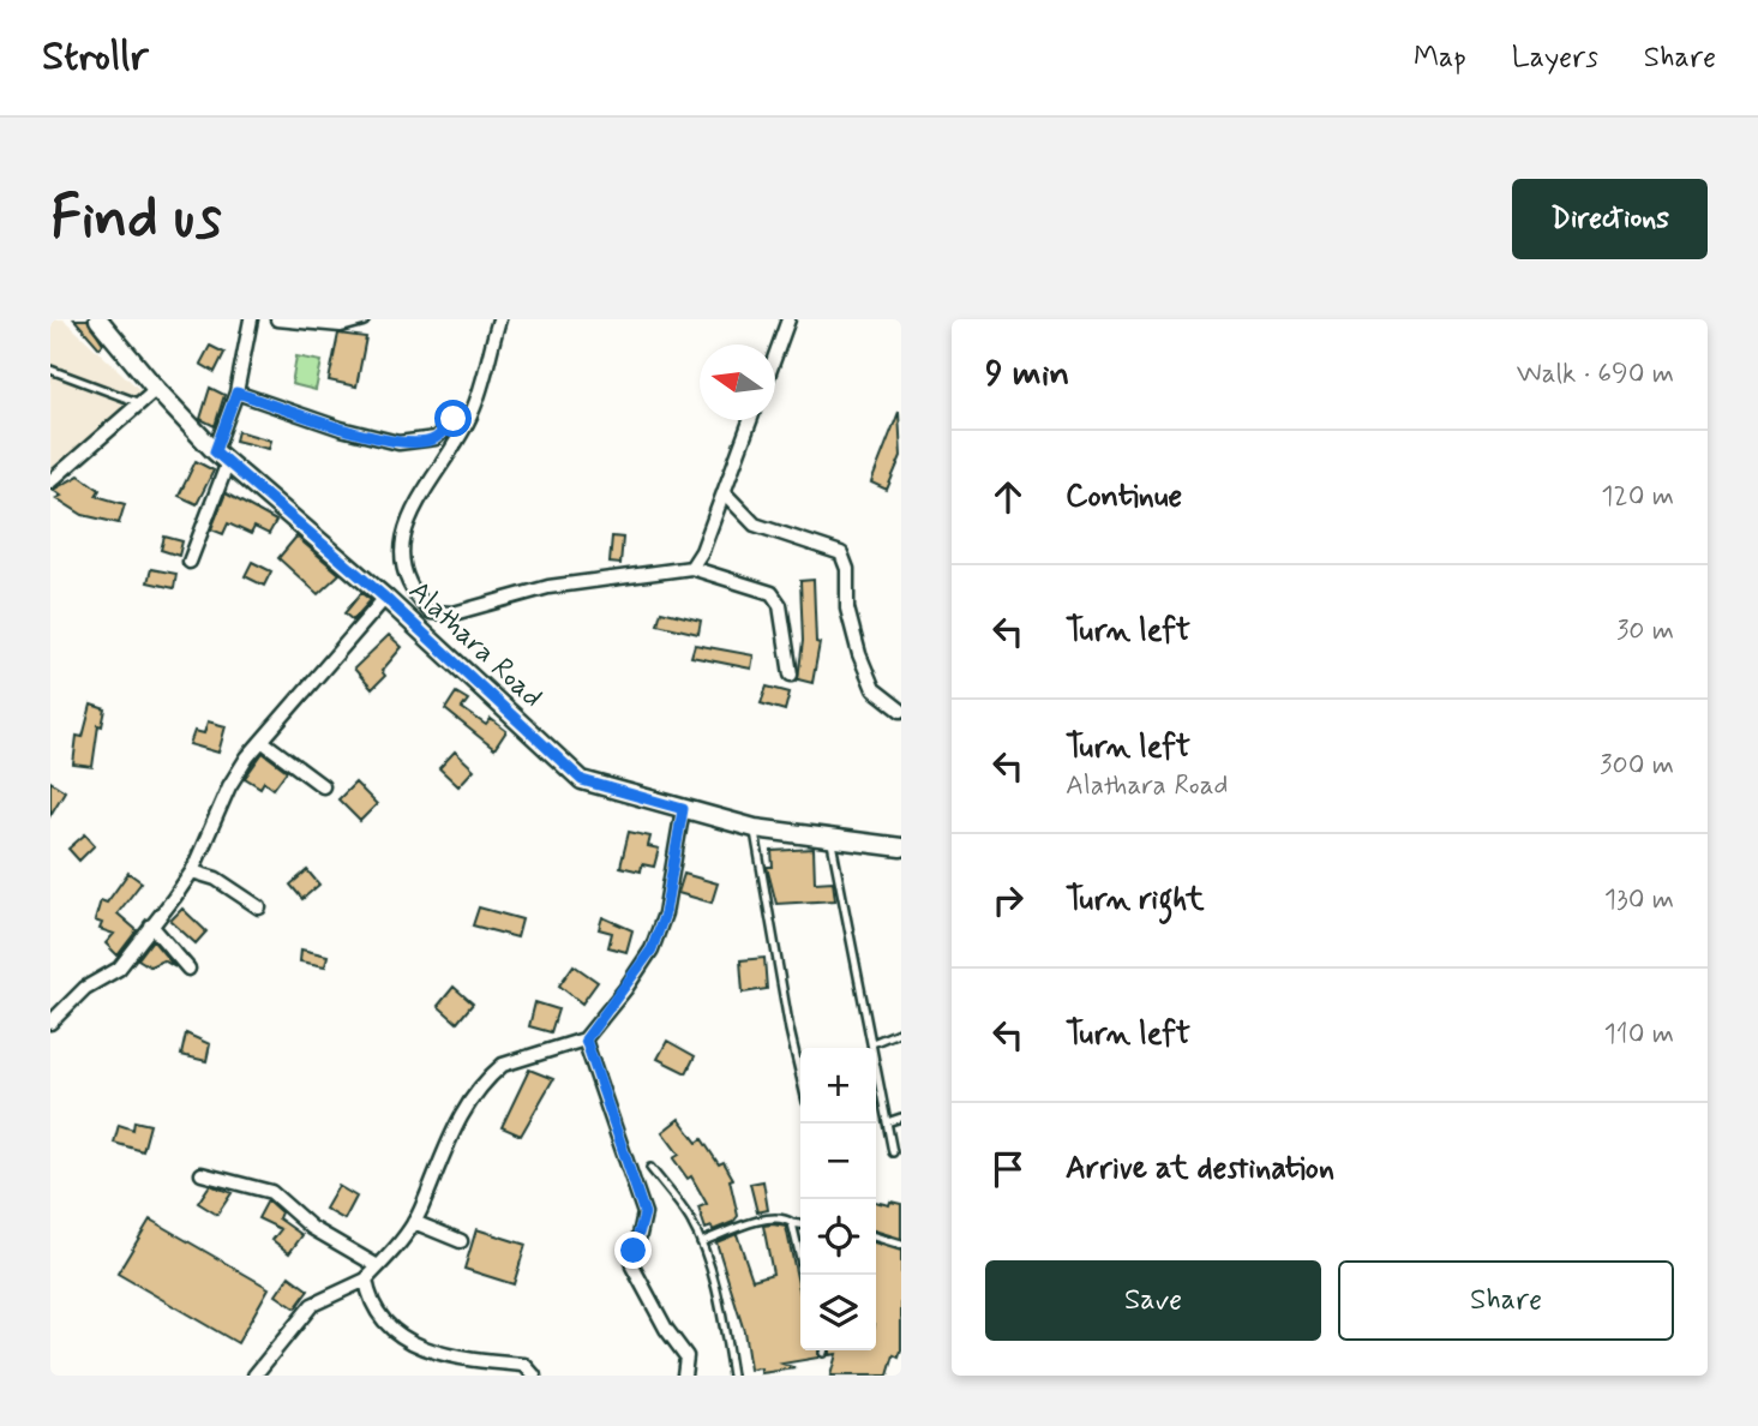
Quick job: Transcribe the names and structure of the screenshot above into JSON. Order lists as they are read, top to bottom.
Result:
{
  "streets": {
    "street": ["Alathara Road"]
  },
  "north": "left",
  "page": {
    "header": "Strollr",
    "nav": ["Map", "Layers", "Share"],
    "buttons": [
      "Directions",
      ["Save", "Share"]
    ],
    "title": "Find us",
    "heading": ["9 min", "Walk · 690 m"],
    "list": [
      ["Continue", "120 m"],
      ["Turn left", "30 m"],
      ["Turn left", "Alathara Road", "300 m"],
      ["Turn right", "130 m"],
      ["Turn left", "110 m"],
      "Arrive at destination"
    ],
    "map_buttons": ["+", "−"]
  }
}
